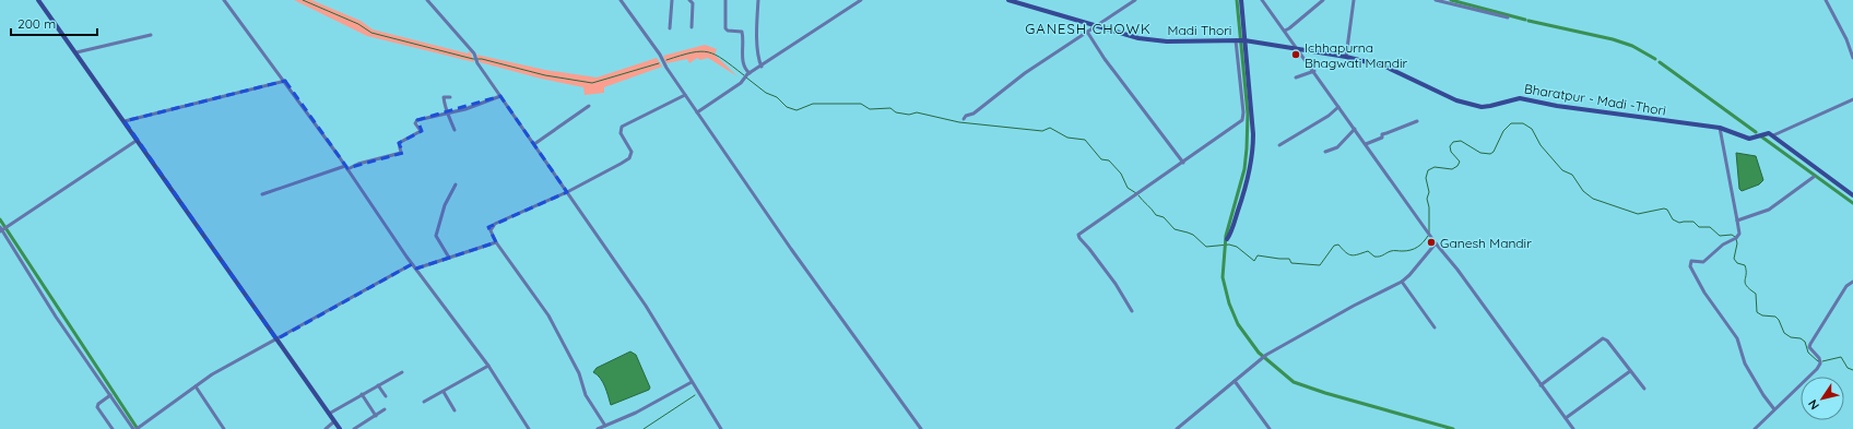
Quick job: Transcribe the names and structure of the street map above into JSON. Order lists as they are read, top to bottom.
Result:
{
  "streets": {
    "main road": ["Madi Thori", "Bharatpur - Madi -Thori"]
  },
  "crossings": [
    ["Madi Thori", "Bharatpur - Madi -Thori"]
  ],
  "districts": ["GANESH CHOWK"],
  "places": ["Ichhapurna Bhagwati Mandir", "Ganesh Mandir"],
  "scale_bar": "200 m",
  "north": "bottom left"
}
